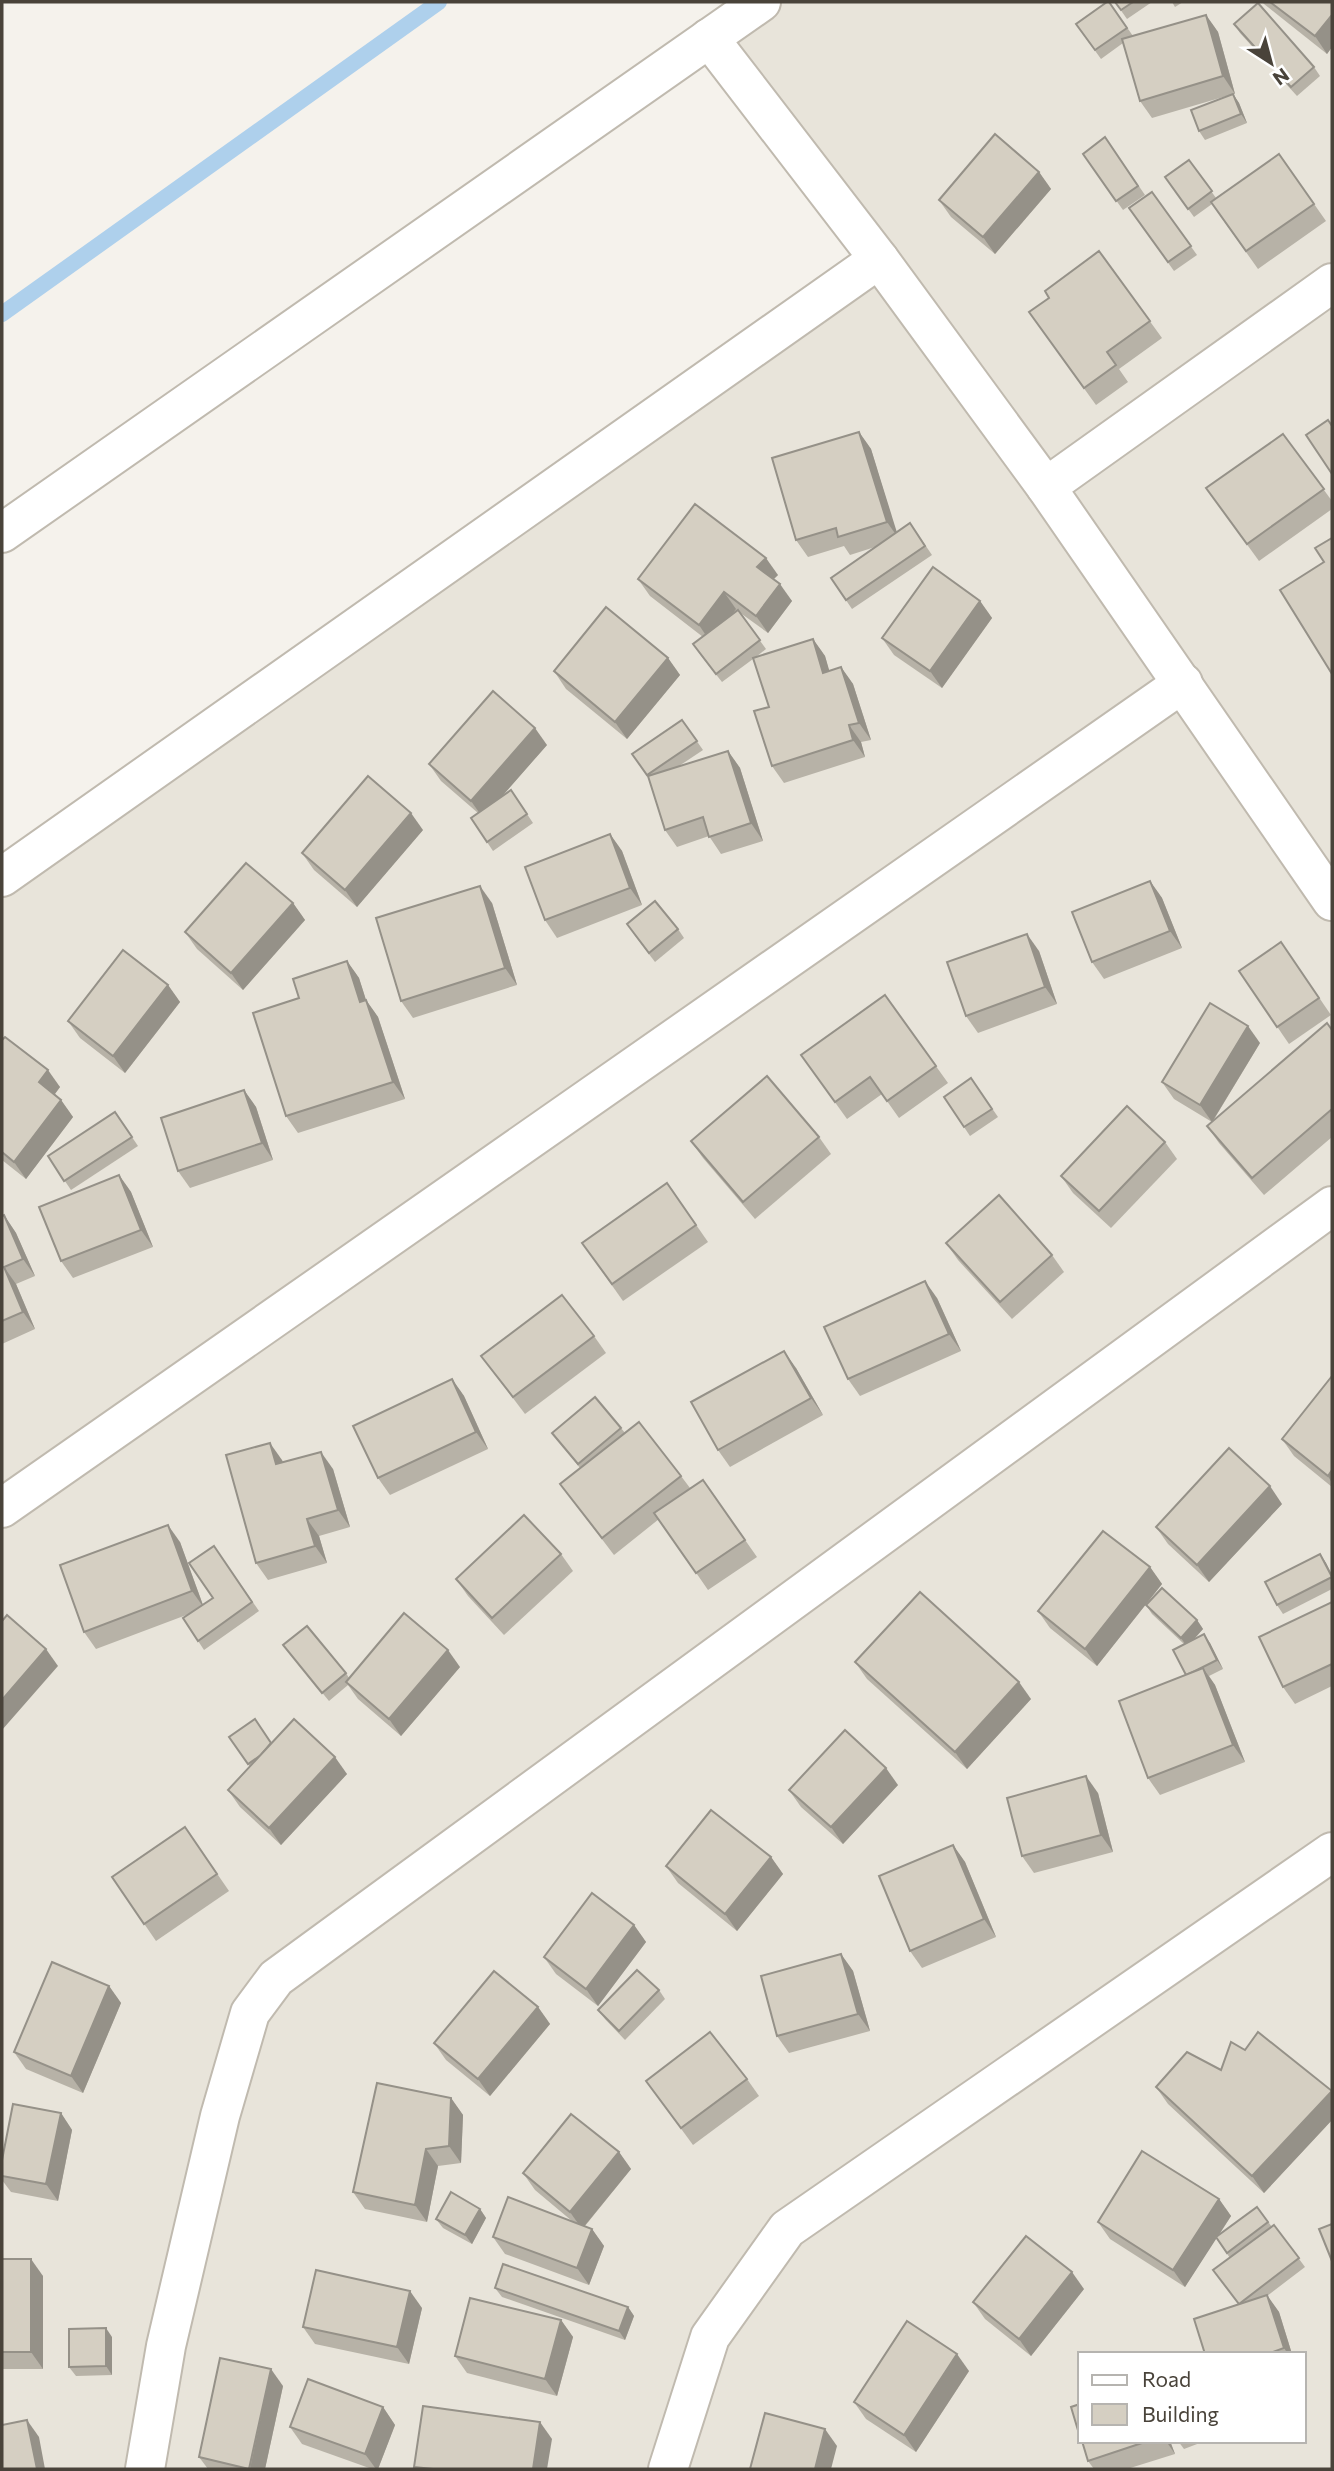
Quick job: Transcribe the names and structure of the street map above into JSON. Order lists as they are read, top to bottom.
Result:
{
  "legend": ["Road", "Building"],
  "north": "bottom right"
}
